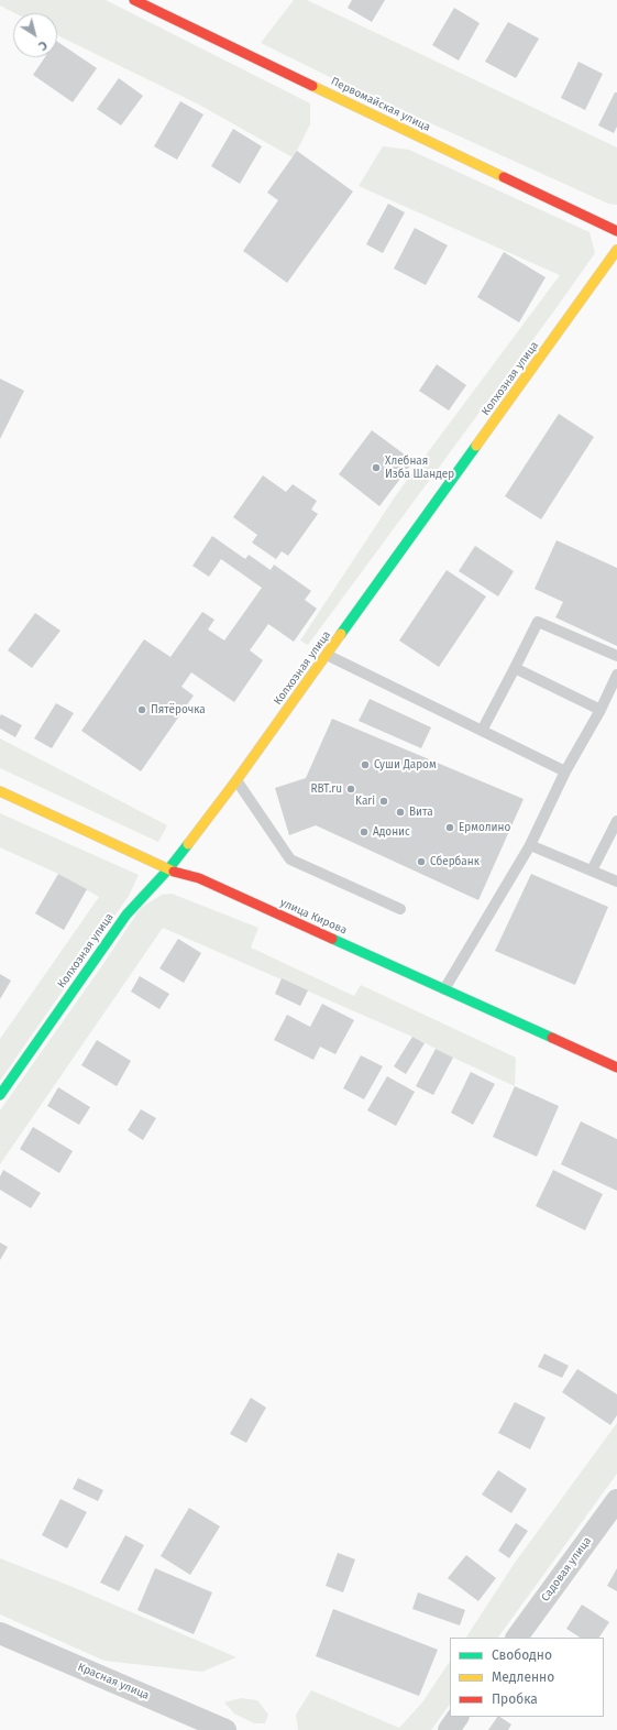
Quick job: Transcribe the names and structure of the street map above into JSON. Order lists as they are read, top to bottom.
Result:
{
  "streets": {
    "street": [
      "Первомайская улица",
      "Колхозная улица",
      "улица Кирова",
      "Садовая улица",
      "Красная улица"
    ]
  },
  "crossings": [
    ["Колхозная улица", "улица Кирова"]
  ],
  "places": [
    "Хлебная Изба Шандер",
    "Пятёрочка",
    "Суши Даром",
    "RBT.ru",
    "Kari",
    "Вита",
    "Ермолино",
    "Адонис",
    "Сбербанк"
  ],
  "legend": ["Свободно", "Медленно", "Пробка"],
  "north": "bottom right"
}
